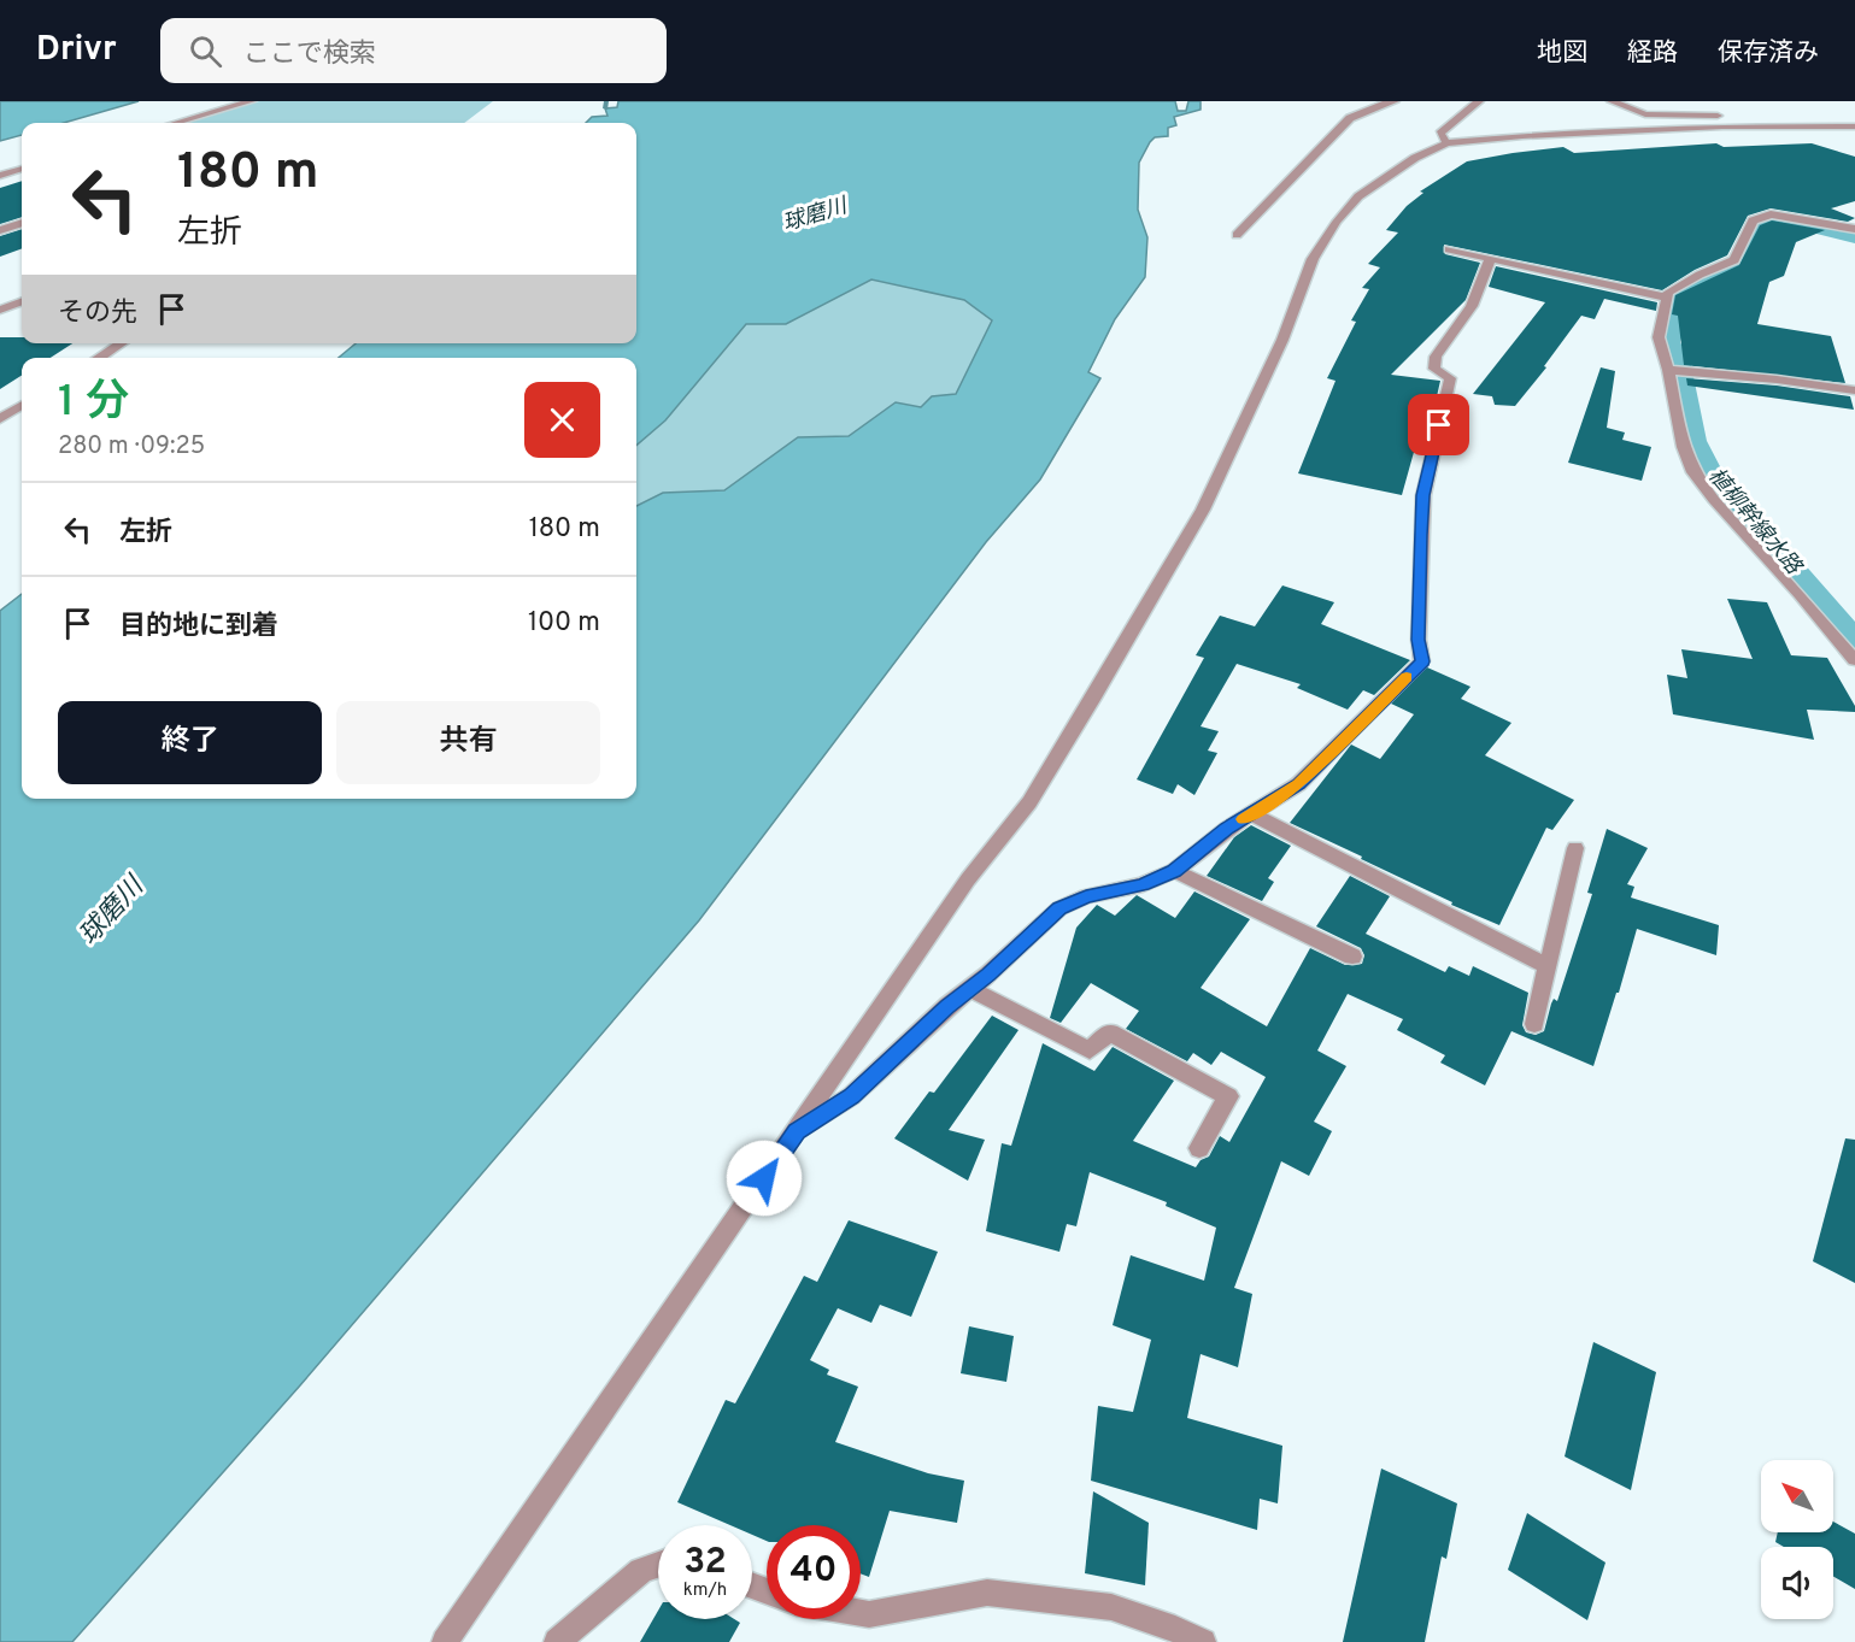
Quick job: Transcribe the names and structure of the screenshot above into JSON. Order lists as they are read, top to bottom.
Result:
{
  "water": ["球磨川", "植柳幹線水路"],
  "north": "top left",
  "page": {
    "header": "Drivr",
    "search": "ここで検索",
    "nav": ["地図", "経路", "保存済み"],
    "turn": ["180 m", "左折"],
    "then": "その先",
    "heading": ["1 分", "280 m · 09:25"],
    "list": [
      {
        "name": "左折",
        "value": "180 m"
      },
      {
        "name": "目的地に到着",
        "value": "100 m"
      }
    ],
    "buttons": ["終了", "共有"],
    "speed": "32 km/h",
    "limit": "40"
  }
}
